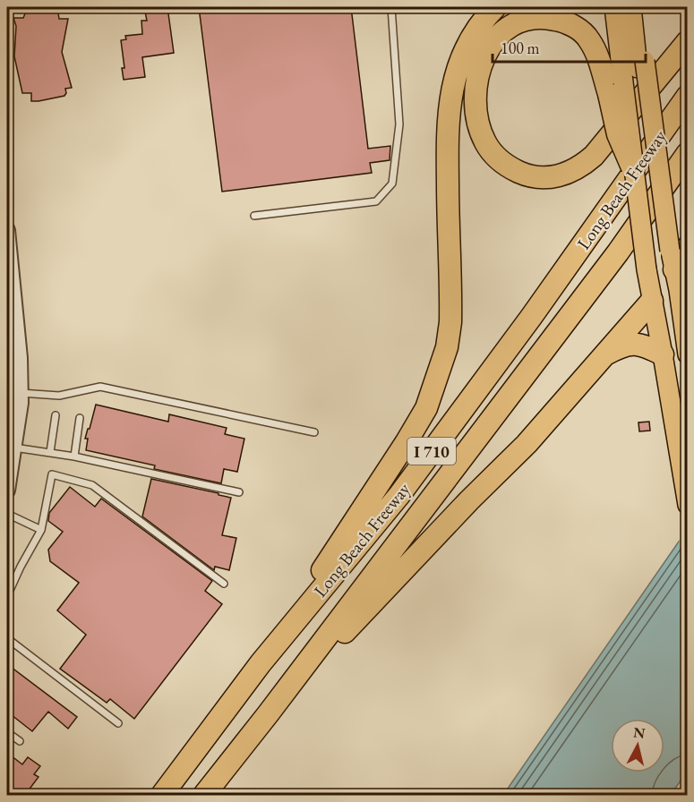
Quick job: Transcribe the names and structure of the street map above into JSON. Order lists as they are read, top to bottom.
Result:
{
  "streets": {
    "highway": ["Long Beach Freeway", "I 710"]
  },
  "scale_bar": "100 m",
  "north": "top"
}
